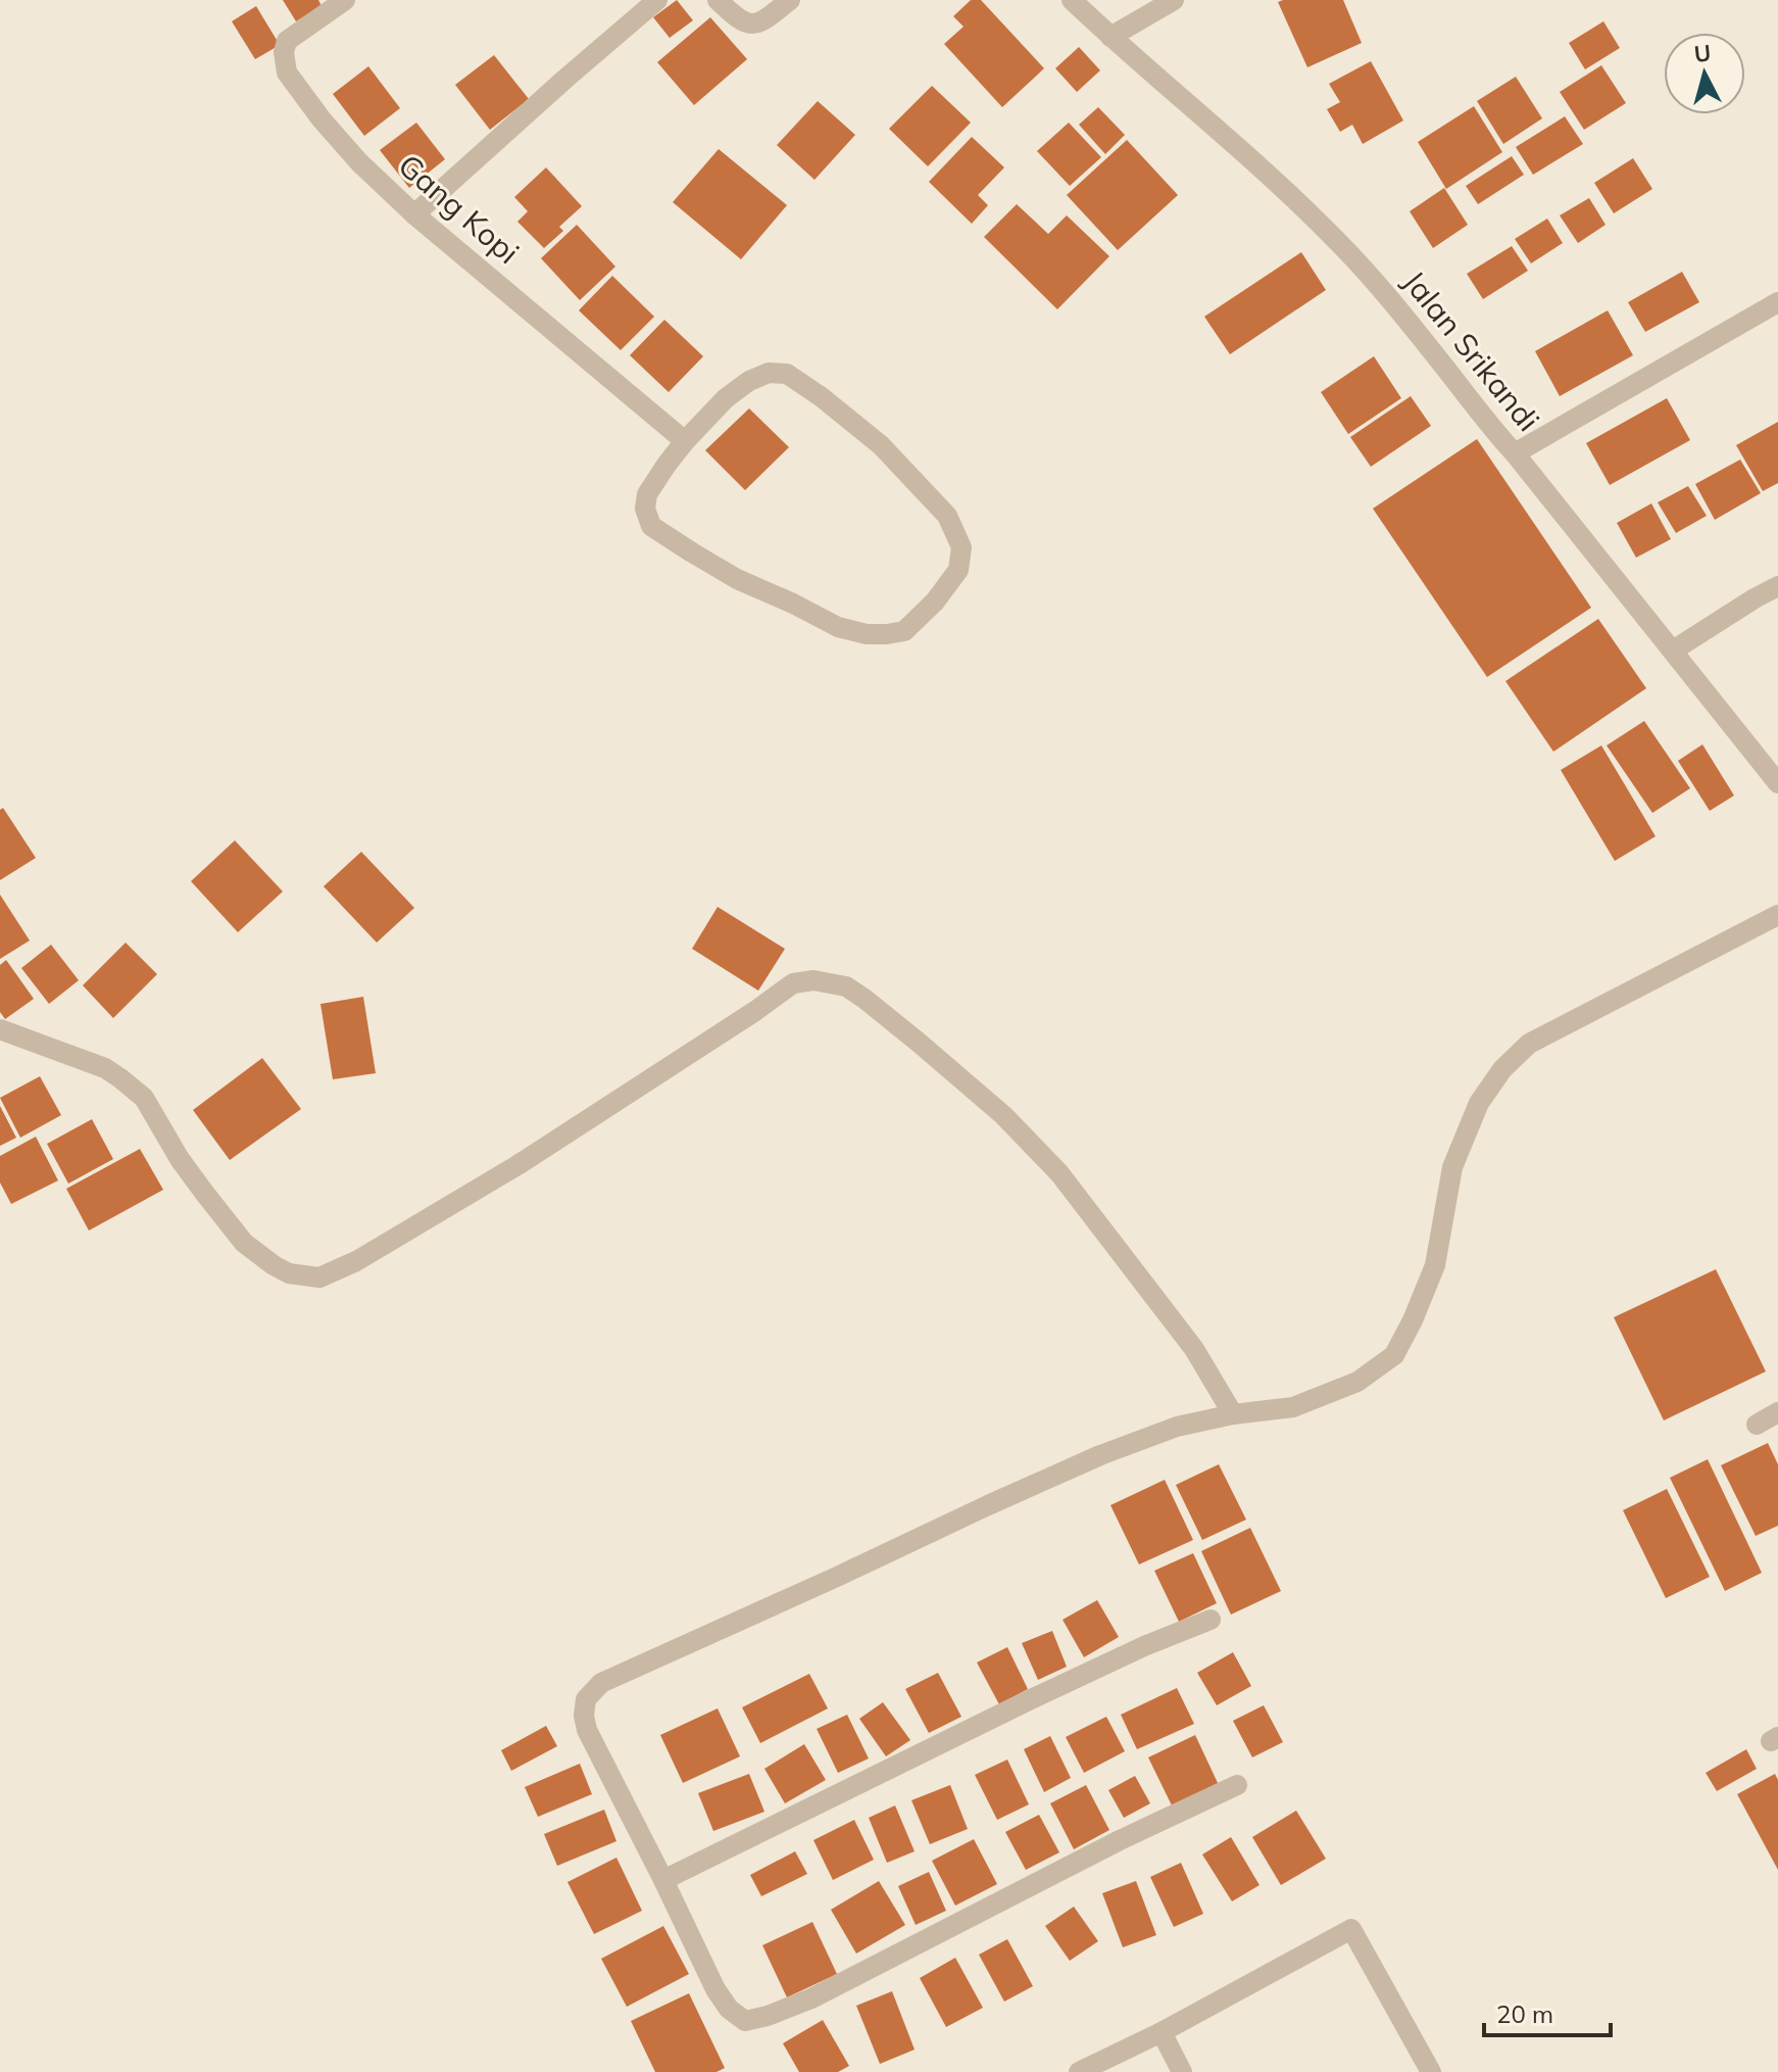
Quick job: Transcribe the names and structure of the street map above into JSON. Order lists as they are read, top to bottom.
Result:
{
  "streets": {
    "street": ["Gang Kopi", "Jalan Srikandi"]
  },
  "scale_bar": "20 m",
  "north": "top"
}
